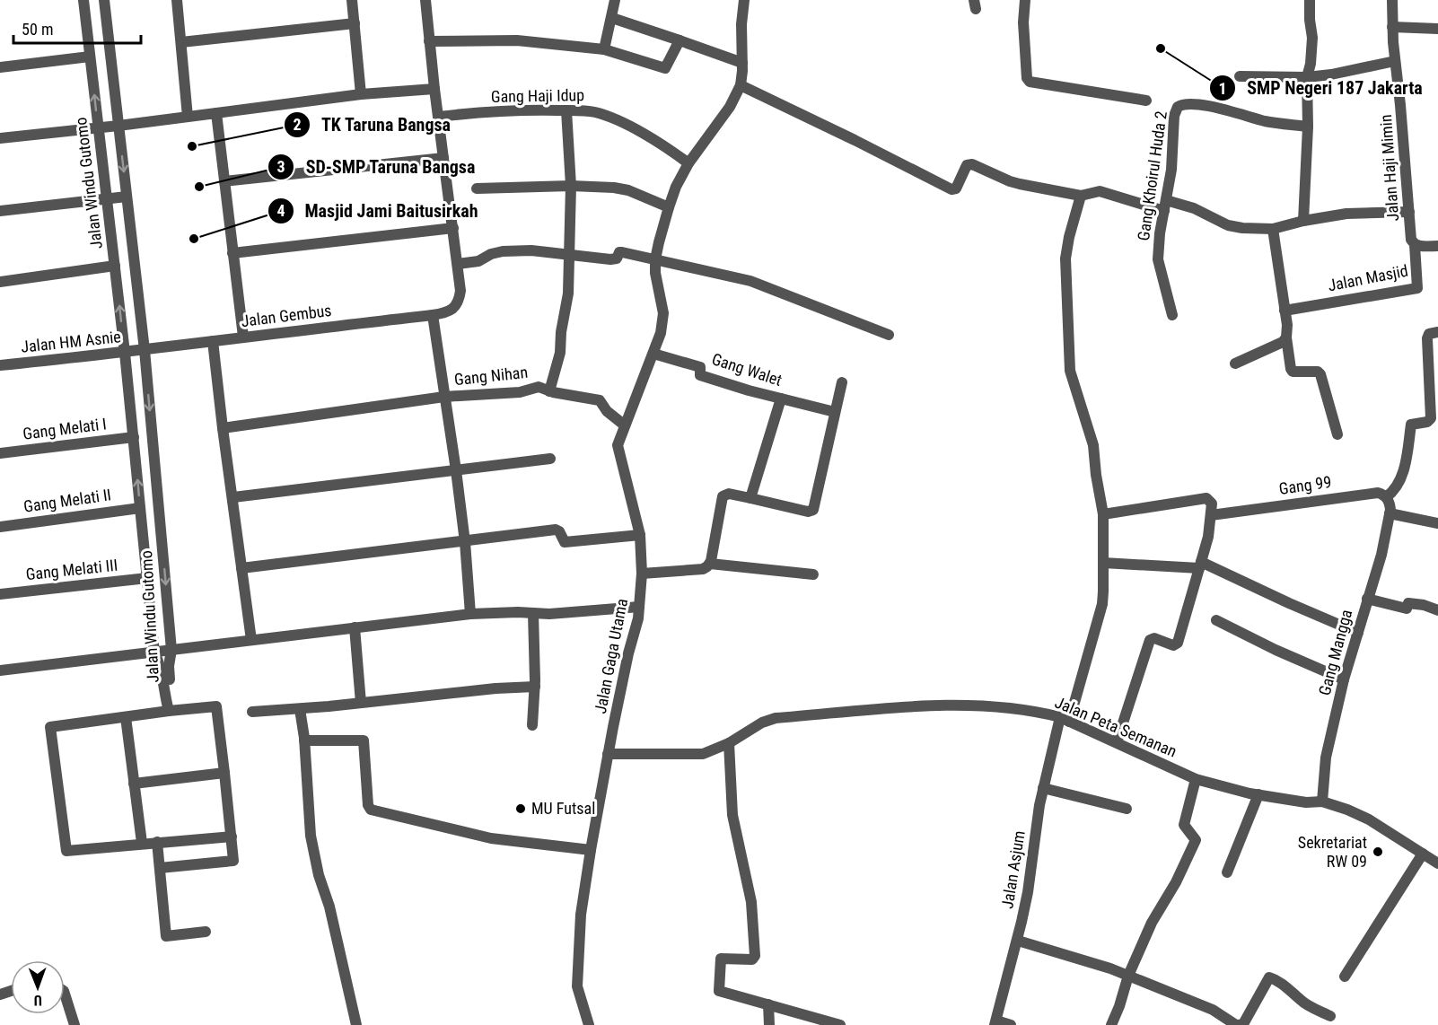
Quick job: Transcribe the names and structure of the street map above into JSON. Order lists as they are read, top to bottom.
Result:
{
  "streets": {
    "street": [
      "Gang Haji Idup",
      "Jalan Haji Mimin",
      "Gang Khoirul Huda 2",
      "Jalan Windu Gutomo",
      "Jalan Masjid",
      "Jalan Gembus",
      "Jalan HM Asnie",
      "Gang Walet",
      "Gang Nihan",
      "Gang Melati I",
      "Gang 99",
      "Gang Melati II",
      "Gang Melati III",
      "Gang Mangga",
      "Jalan Gaga Utama",
      "Jalan Peta Semanan",
      "Jalan Asjum"
    ]
  },
  "crossings": [
    ["Gang Haji Idup", "Jalan Gembus"],
    ["Gang Haji Idup", "Jalan Gaga Utama"],
    ["Jalan Haji Mimin", "Jalan Masjid"],
    ["Jalan Windu Gutomo", "Jalan Gembus"],
    ["Jalan Windu Gutomo", "Jalan HM Asnie"],
    ["Jalan Windu Gutomo", "Gang Melati I"],
    ["Jalan Windu Gutomo", "Gang Melati II"],
    ["Jalan Windu Gutomo", "Gang Melati III"],
    ["Jalan Gembus", "Jalan HM Asnie"],
    ["Gang Walet", "Jalan Gaga Utama"],
    ["Gang Nihan", "Jalan Gaga Utama"],
    ["Gang Mangga", "Jalan Peta Semanan"],
    ["Jalan Gaga Utama", "Jalan Peta Semanan"],
    ["Jalan Peta Semanan", "Jalan Asjum"]
  ],
  "places": [
    "SMP Negeri 187 Jakarta",
    "TK Taruna Bangsa",
    "SD-SMP Taruna Bangsa",
    "Masjid Jami Baitusirkah",
    "MU Futsal",
    "Sekretariat RW 09"
  ],
  "scale_bar": "50 m",
  "north": "bottom"
}
